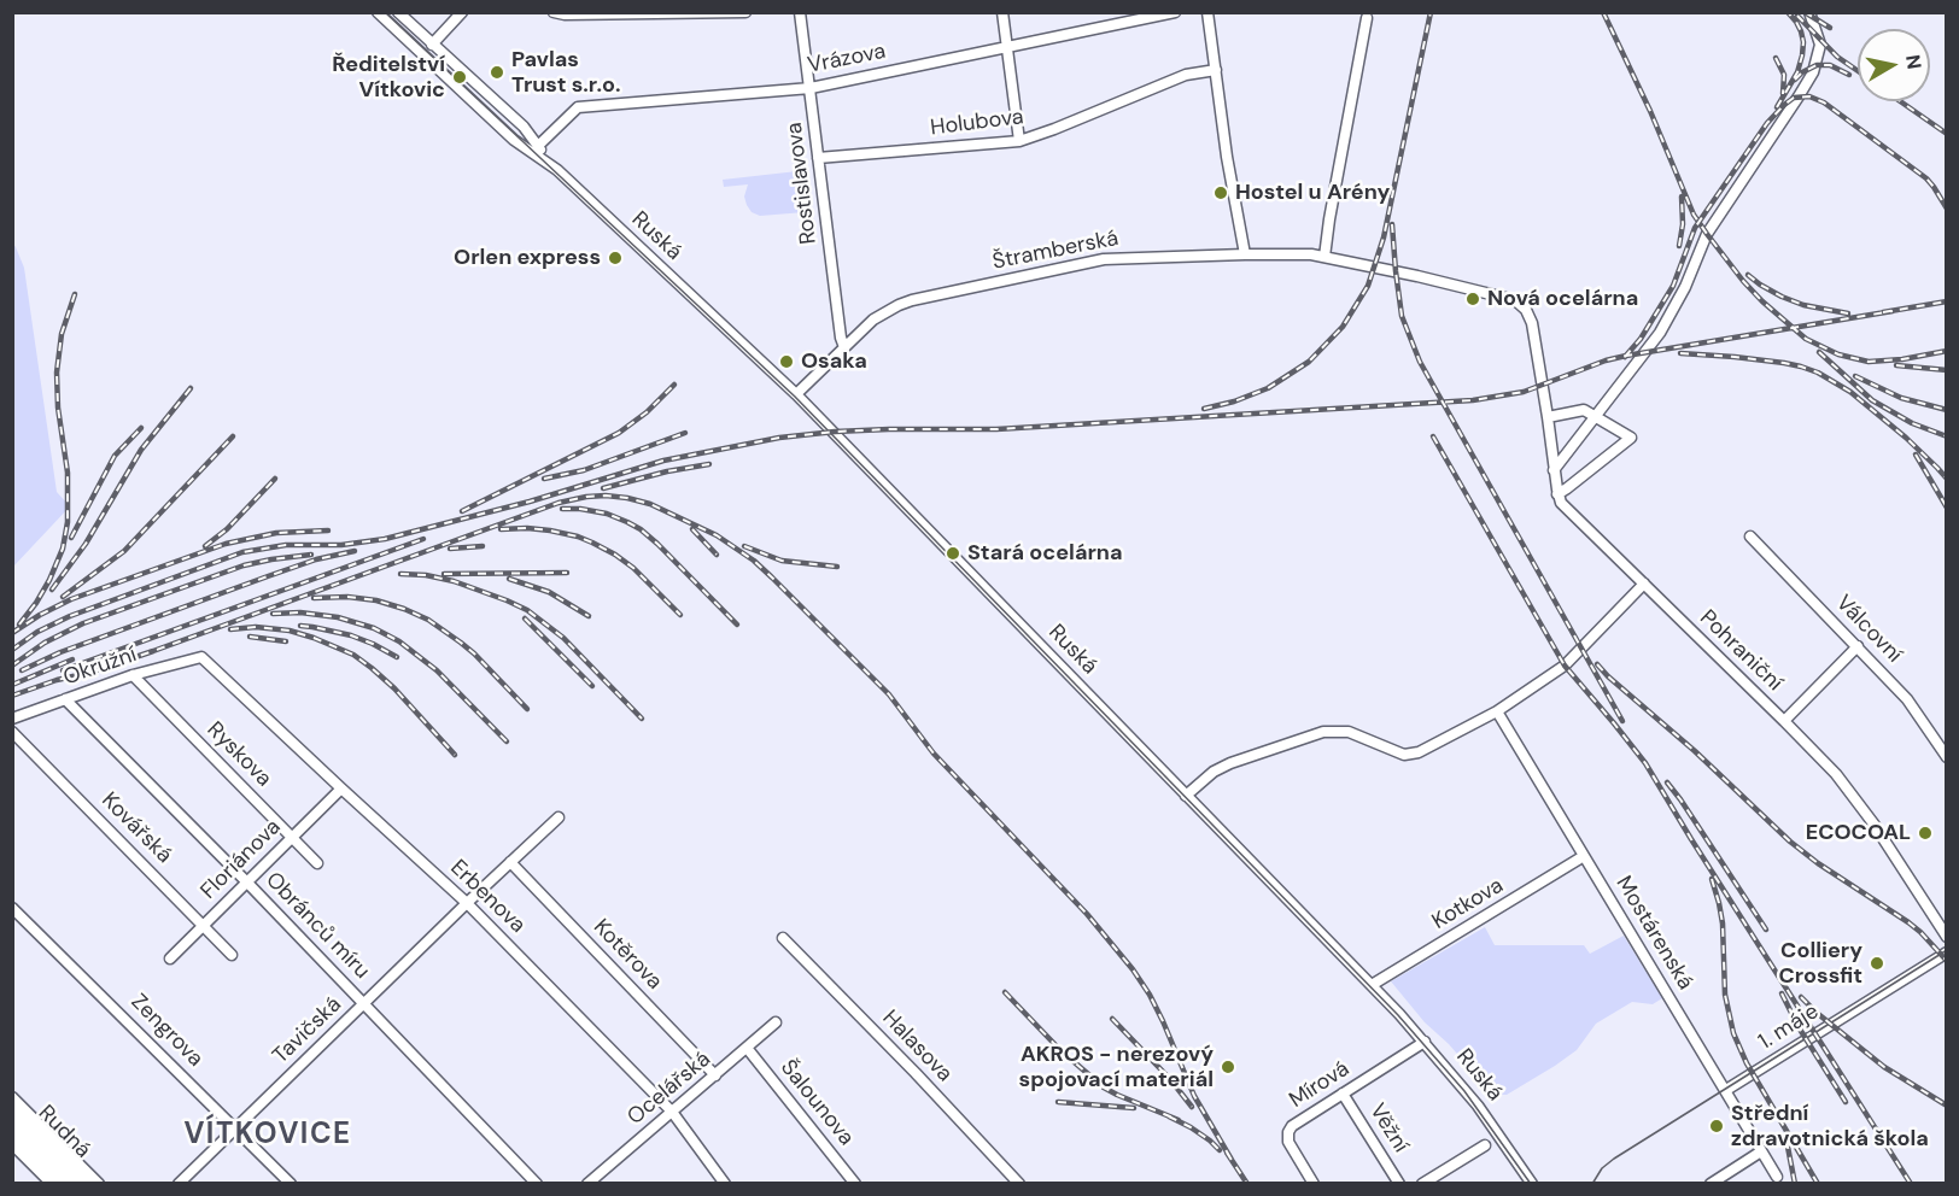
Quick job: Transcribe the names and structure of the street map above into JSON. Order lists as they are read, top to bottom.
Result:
{
  "streets": {
    "highway": ["Rudná"],
    "street": [
      "Vrázova",
      "Holubova",
      "Rostislavova",
      "Ruská",
      "Štramberská",
      "Válcovní",
      "Pohraniční",
      "Okružní",
      "Ryskova",
      "Kovářská",
      "Floriánova",
      "Erbenova",
      "Kotkova",
      "Obránců míru",
      "Mostárenská",
      "Kotěrova",
      "1. máje",
      "Zengrova",
      "Tavičská",
      "Halasova",
      "Mírová",
      "Ocelářská",
      "Šalounova",
      "Věžní"
    ]
  },
  "crossings": [
    ["Vrázova", "Rostislavova"],
    ["Vrázova", "Ruská"],
    ["Holubova", "Rostislavova"],
    ["Rostislavova", "Štramberská"],
    ["Ruská", "Štramberská"],
    ["Ruská", "Kotkova"],
    ["Ruská", "Mírová"],
    ["Štramberská", "Pohraniční"],
    ["Okružní", "Ryskova"],
    ["Okružní", "Erbenova"],
    ["Okružní", "Obránců míru"],
    ["Ryskova", "Floriánova"],
    ["Kovářská", "Floriánova"],
    ["Floriánova", "Erbenova"],
    ["Floriánova", "Obránců míru"],
    ["Erbenova", "Tavičská"],
    ["Erbenova", "Ocelářská"],
    ["Kotkova", "Mostárenská"],
    ["Obránců míru", "Tavičská"],
    ["Mostárenská", "1. máje"],
    ["Kotěrova", "Tavičská"],
    ["Kotěrova", "Ocelářská"],
    ["Zengrova", "Tavičská"],
    ["Mírová", "Věžní"],
    ["Ocelářská", "Šalounova"]
  ],
  "districts": ["VÍTKOVICE"],
  "places": [
    "Pavlas Trust s.r.o.",
    "Ředitelství Vítkovic",
    "Hostel u Arény",
    "Orlen express",
    "Nová ocelárna",
    "Osaka",
    "Stará ocelárna",
    "ECOCOAL",
    "Colliery Crossfit",
    "AKROS - nerezový spojovací materiál",
    "Střední zdravotnická škola"
  ],
  "north": "right"
}
